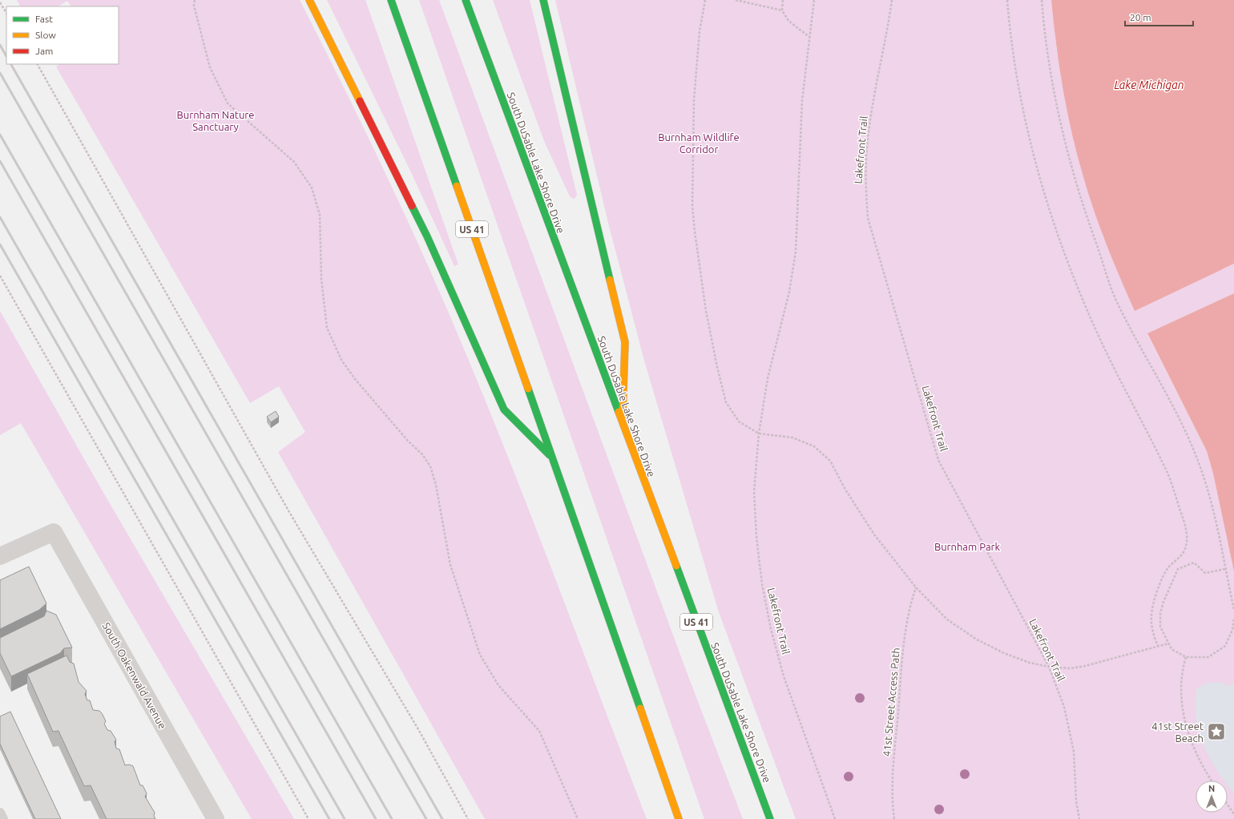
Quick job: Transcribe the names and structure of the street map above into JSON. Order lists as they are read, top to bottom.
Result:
{
  "streets": {
    "highway": ["South DuSable Lake Shore Drive", "US 41"],
    "street": ["South Oakenwald Avenue"],
    "path": ["Lakefront Trail", "41st Street Access Path"]
  },
  "water": ["Lake Michigan"],
  "parks": ["Burnham Nature Sanctuary", "Burnham Wildlife Corridor", "Burnham Park"],
  "places": {
    "place": ["41st Street Beach"]
  },
  "legend": ["Fast", "Slow", "Jam"],
  "scale_bar": "20 m",
  "north": "top"
}
